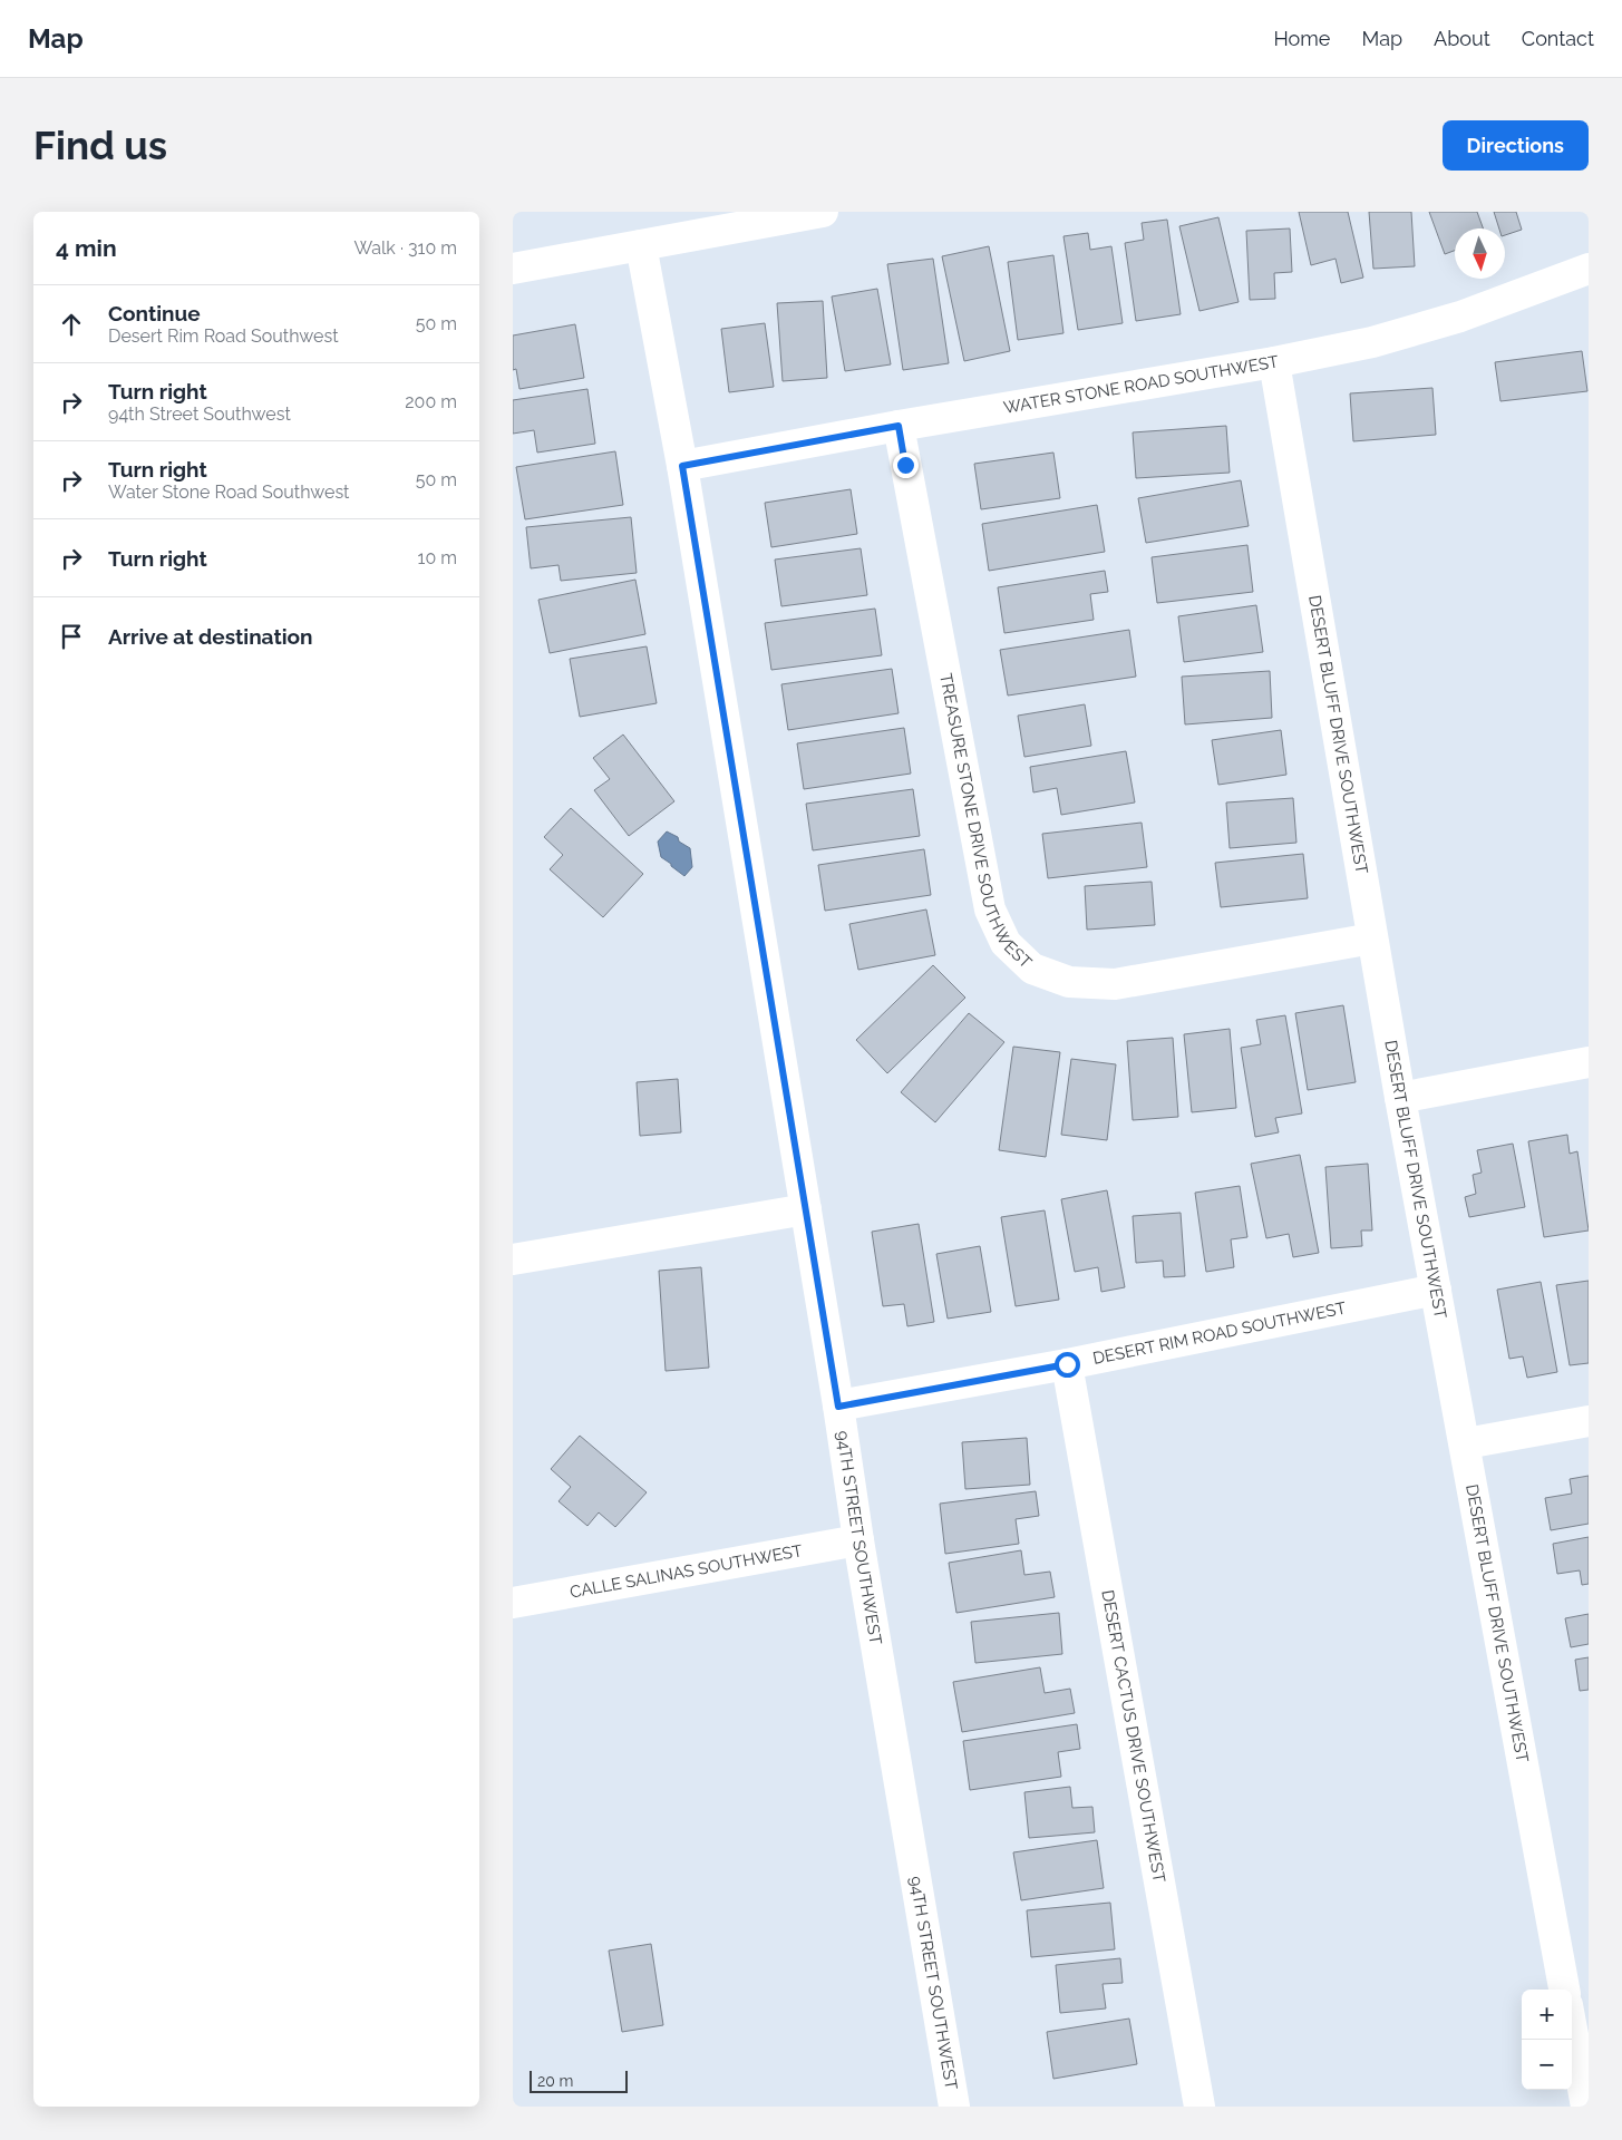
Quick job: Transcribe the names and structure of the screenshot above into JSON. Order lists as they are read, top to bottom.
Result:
{
  "streets": {
    "street": [
      "WATER STONE ROAD SOUTHWEST",
      "DESERT BLUFF DRIVE SOUTHWEST",
      "TREASURE STONE DRIVE SOUTHWEST",
      "DESERT RIM ROAD SOUTHWEST",
      "94TH STREET SOUTHWEST",
      "CALLE SALINAS SOUTHWEST",
      "DESERT CACTUS DRIVE SOUTHWEST"
    ]
  },
  "crossings": [
    ["WATER STONE ROAD SOUTHWEST", "DESERT BLUFF DRIVE SOUTHWEST"],
    ["WATER STONE ROAD SOUTHWEST", "TREASURE STONE DRIVE SOUTHWEST"],
    ["WATER STONE ROAD SOUTHWEST", "94TH STREET SOUTHWEST"],
    ["DESERT BLUFF DRIVE SOUTHWEST", "TREASURE STONE DRIVE SOUTHWEST"],
    ["DESERT BLUFF DRIVE SOUTHWEST", "DESERT RIM ROAD SOUTHWEST"],
    ["DESERT RIM ROAD SOUTHWEST", "94TH STREET SOUTHWEST"],
    ["DESERT RIM ROAD SOUTHWEST", "DESERT CACTUS DRIVE SOUTHWEST"],
    ["94TH STREET SOUTHWEST", "CALLE SALINAS SOUTHWEST"]
  ],
  "scale_bar": "20 m",
  "north": "bottom",
  "page": {
    "header": "Map",
    "nav": [
      "Home",
      "Map",
      "About",
      "Contact"
    ],
    "buttons": "Directions",
    "title": "Find us",
    "heading": ["4 min", "Walk · 310 m"],
    "list": [
      ["Continue", "Desert Rim Road Southwest", "50 m"],
      ["Turn right", "94th Street Southwest", "200 m"],
      ["Turn right", "Water Stone Road Southwest", "50 m"],
      ["Turn right", "10 m"],
      "Arrive at destination"
    ],
    "map_buttons": ["+", "−"],
    "scale": "20 m"
  }
}
